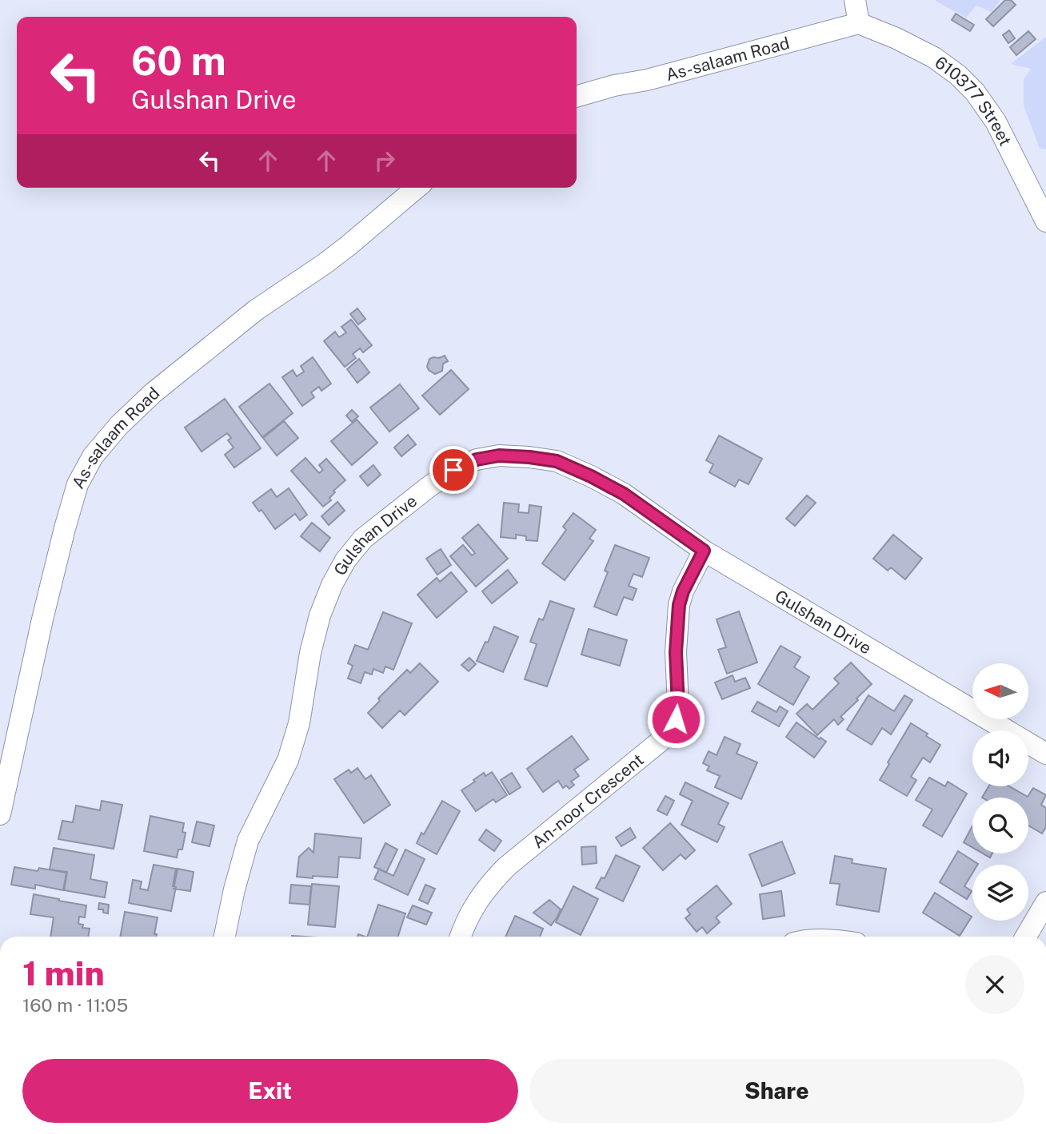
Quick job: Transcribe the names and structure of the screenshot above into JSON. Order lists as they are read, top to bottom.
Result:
{
  "streets": {
    "street": [
      "As-salaam Road",
      "610377 Street",
      "Gulshan Drive",
      "An-noor Crescent"
    ]
  },
  "crossings": [
    ["As-salaam Road", "610377 Street"],
    ["Gulshan Drive", "An-noor Crescent"]
  ],
  "north": "left",
  "page": {
    "turn": ["60 m", "Gulshan Drive"],
    "heading": ["1 min", "160 m · 11:05"],
    "buttons": ["Exit", "Share"]
  }
}
